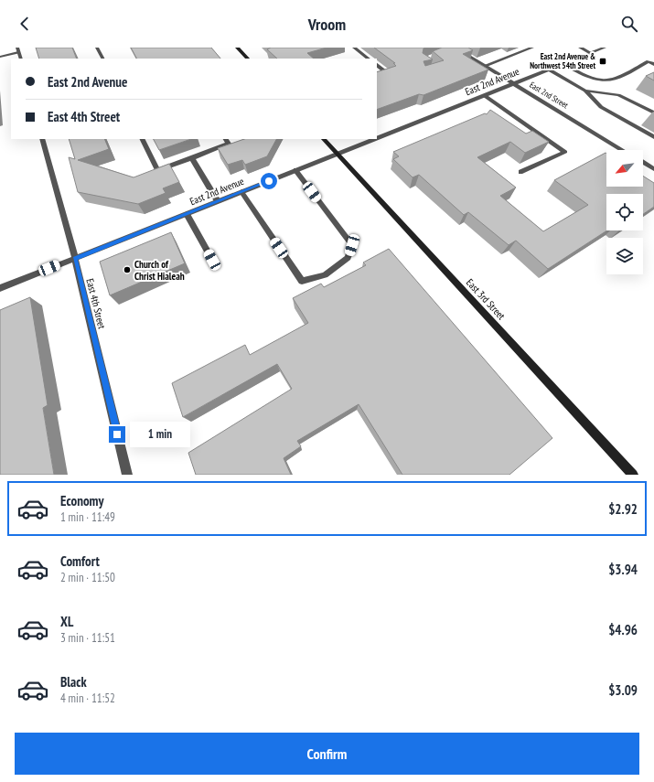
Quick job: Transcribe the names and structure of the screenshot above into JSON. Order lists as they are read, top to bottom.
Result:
{
  "streets": {
    "street": [
      "East 2nd Avenue",
      "East 2nd Street",
      "East 3rd Street",
      "East 4th Street"
    ]
  },
  "crossings": [
    ["East 2nd Avenue", "East 2nd Street"],
    ["East 2nd Avenue", "East 3rd Street"],
    ["East 2nd Avenue", "East 4th Street"]
  ],
  "places": {
    "transit": ["East 2nd Avenue & Northwest 54th Street"],
    "other": ["Church of Christ Hialeah"]
  },
  "north": "bottom left",
  "page": {
    "header": "Vroom",
    "banner": ["East 2nd Avenue", "East 4th Street"],
    "bubble": "1 min",
    "list": [
      {
        "name": "Economy",
        "note": "1 min · 11:49",
        "value": "$2.92"
      },
      {
        "name": "Comfort",
        "note": "2 min · 11:50",
        "value": "$3.94"
      },
      {
        "name": "XL",
        "note": "3 min · 11:51",
        "value": "$4.96"
      },
      {
        "name": "Black",
        "note": "4 min · 11:52",
        "value": "$3.09"
      }
    ],
    "buttons": "Confirm"
  }
}
